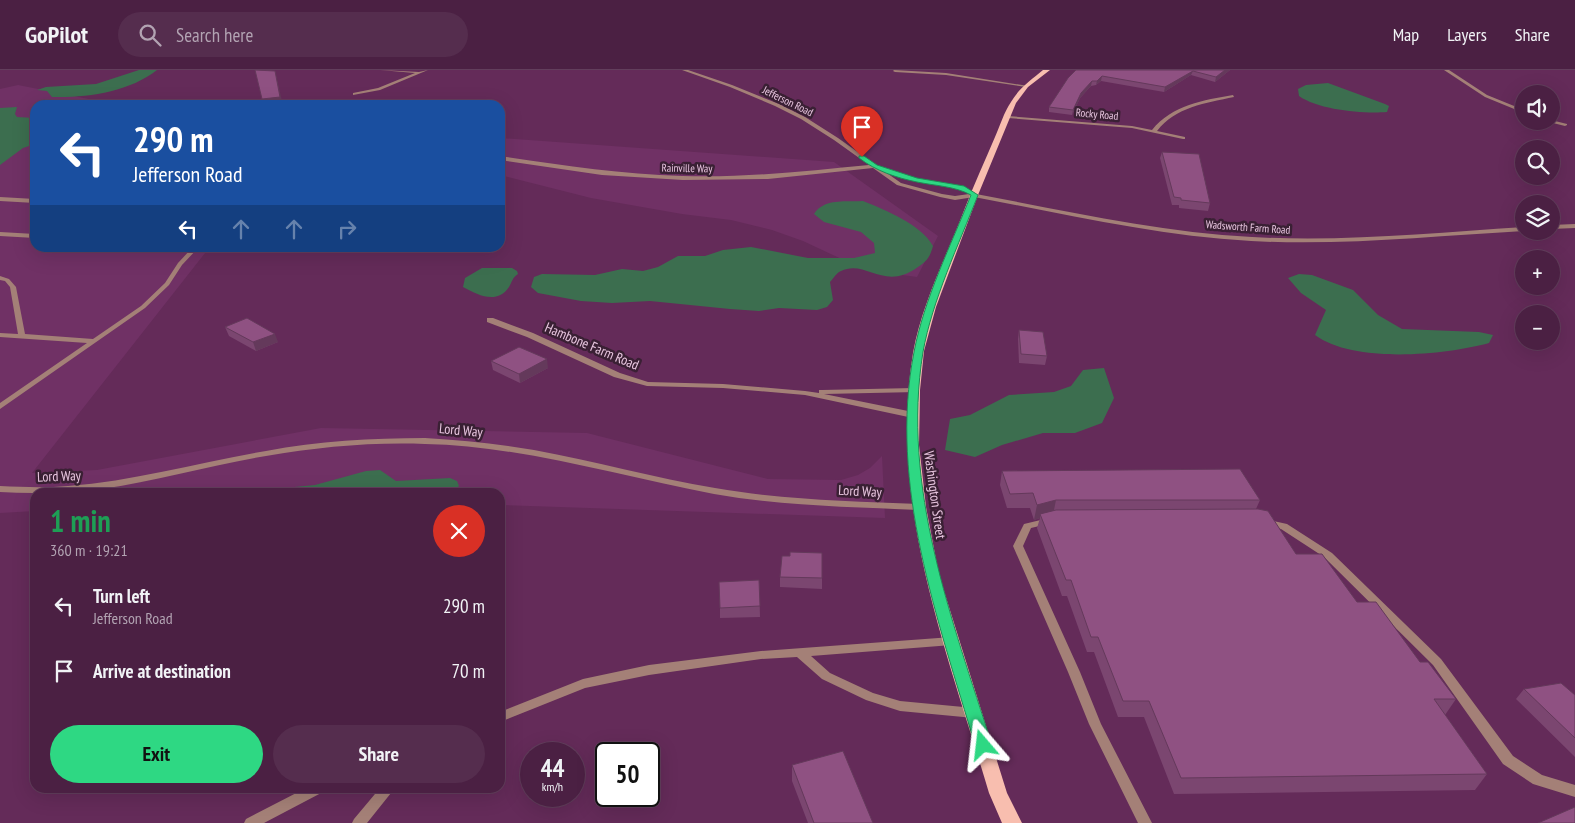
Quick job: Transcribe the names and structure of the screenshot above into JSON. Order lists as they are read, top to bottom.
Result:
{
  "streets": {
    "main road": ["Washington Street"],
    "street": [
      "Jefferson Road",
      "Rocky Road",
      "Rainville Way",
      "Wadsworth Farm Road",
      "Hambone Farm Road",
      "Lord Way"
    ]
  },
  "crossings": [
    ["Jefferson Road", "Rainville Way"],
    ["Jefferson Road", "Wadsworth Farm Road"],
    ["Jefferson Road", "Washington Street"],
    ["Rocky Road", "Washington Street"],
    ["Wadsworth Farm Road", "Washington Street"],
    ["Hambone Farm Road", "Washington Street"],
    ["Lord Way", "Washington Street"]
  ],
  "page": {
    "header": "GoPilot",
    "search": "Search here",
    "nav": ["Map", "Layers", "Share"],
    "map_buttons": ["+", "−"],
    "turn": ["290 m", "Jefferson Road"],
    "heading": ["1 min", "360 m · 19:21"],
    "list": [
      {
        "name": "Turn left",
        "note": "Jefferson Road",
        "value": "290 m"
      },
      {
        "name": "Arrive at destination",
        "value": "70 m"
      }
    ],
    "buttons": ["Exit", "Share"],
    "speed": "44 km/h",
    "limit": "50"
  }
}
